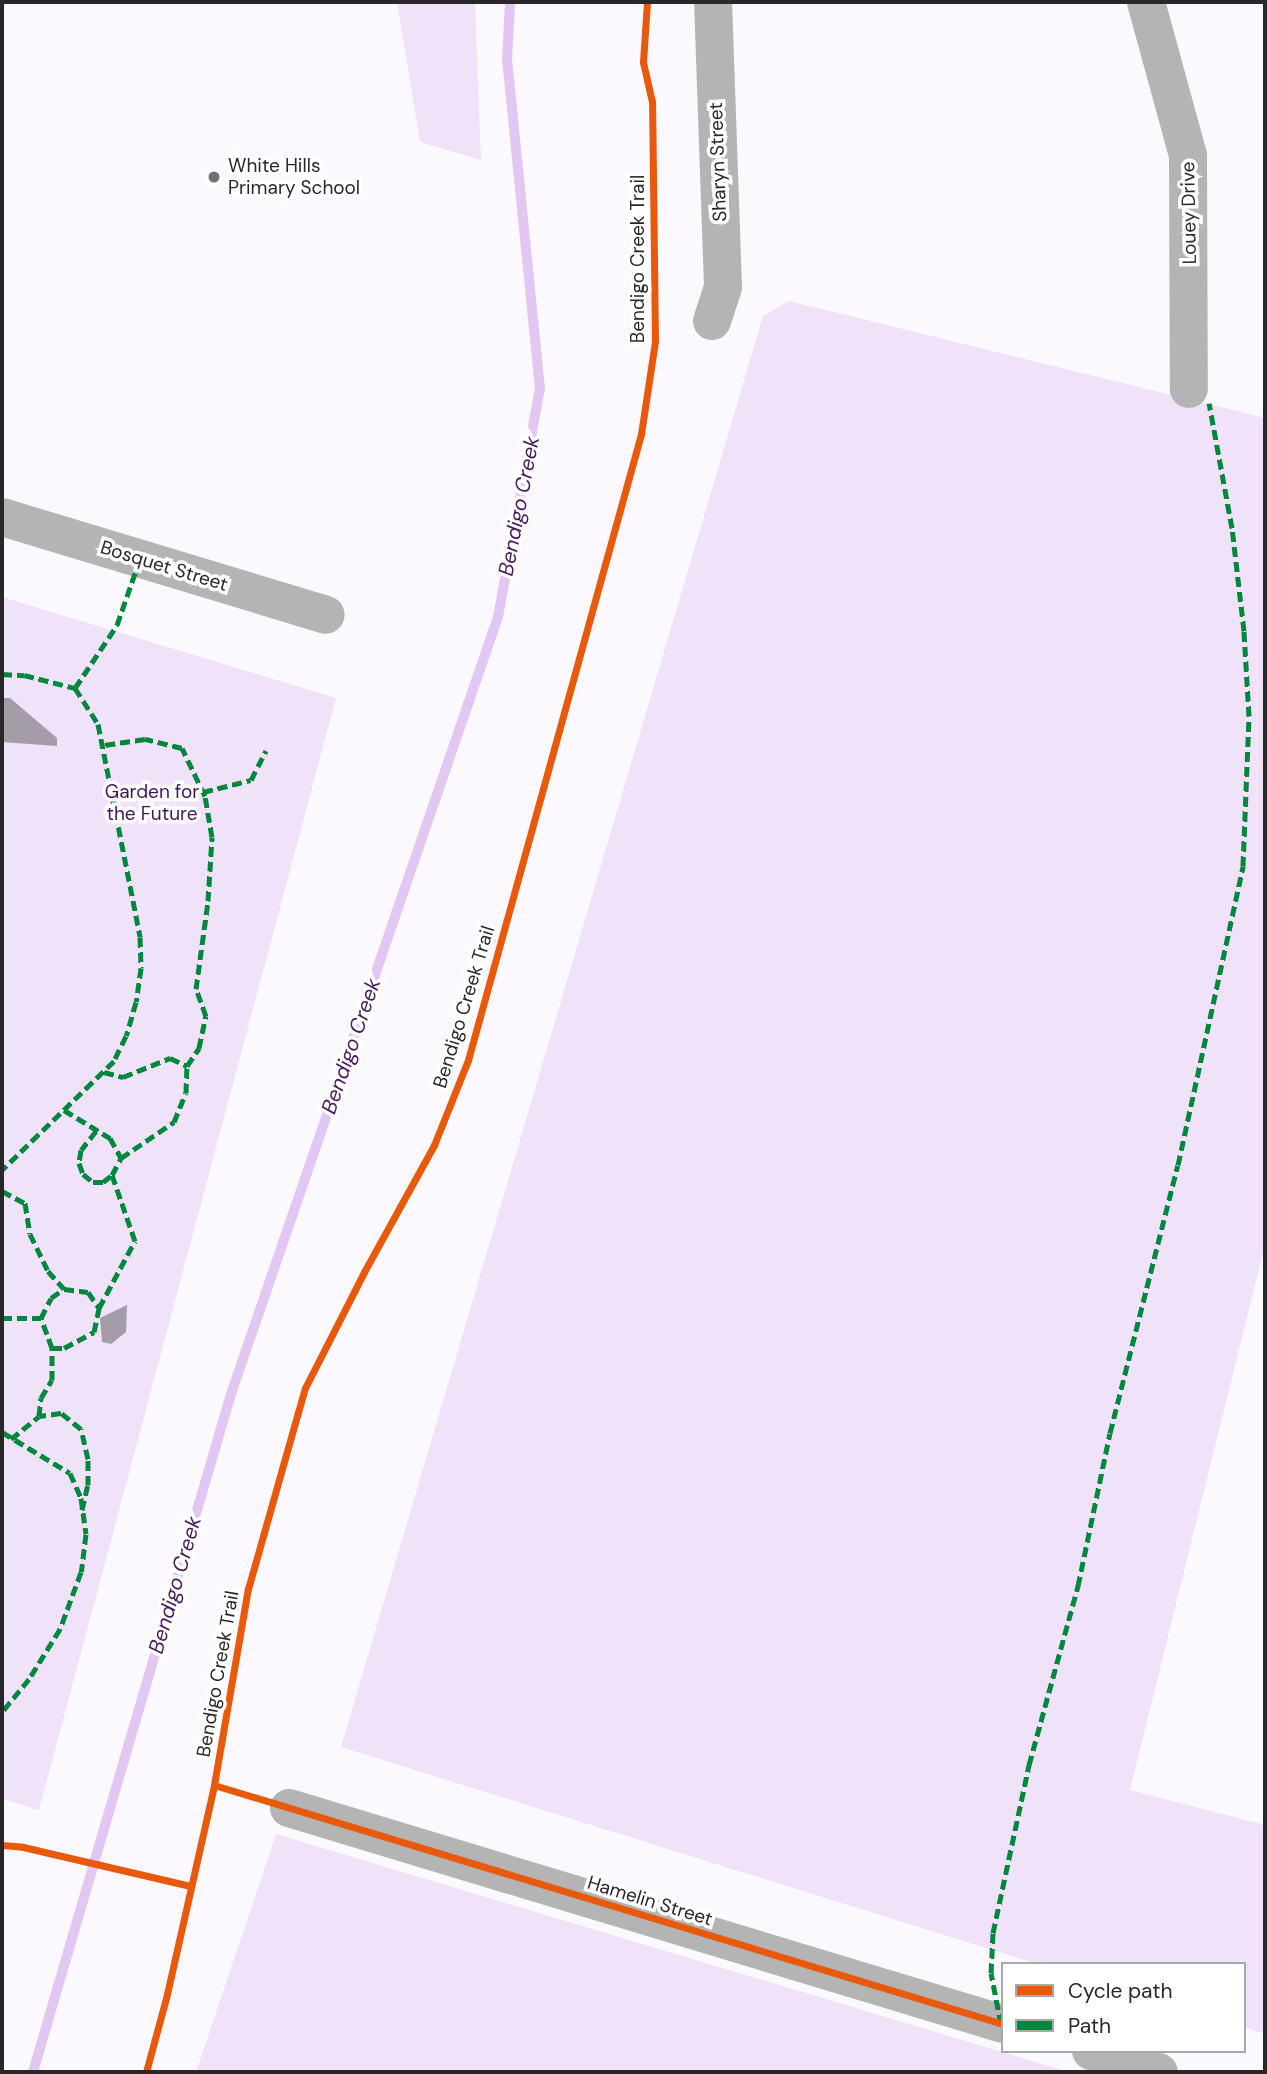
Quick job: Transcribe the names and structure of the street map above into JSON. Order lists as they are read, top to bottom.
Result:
{
  "streets": {
    "street": [
      "Sharyn Street",
      "Louey Drive",
      "Bosquet Street",
      "Hamelin Street"
    ],
    "cycle path": ["Bendigo Creek Trail"]
  },
  "water": ["Bendigo Creek"],
  "parks": ["Garden for the Future"],
  "places": ["White Hills Primary School"],
  "legend": ["Cycle path", "Path"]
}
